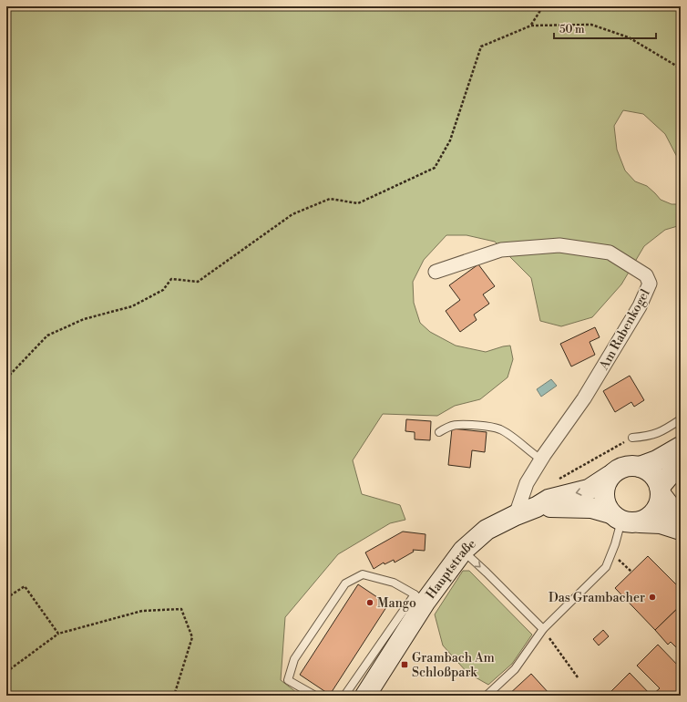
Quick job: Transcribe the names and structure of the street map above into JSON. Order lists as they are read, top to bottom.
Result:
{
  "streets": {
    "main road": ["Hauptstraße"],
    "street": ["Am Rabenkogel"]
  },
  "crossings": [
    ["Am Rabenkogel", "Hauptstraße"]
  ],
  "places": {
    "other": ["Das Grambacher", "Mango"],
    "transit": ["Grambach Am Schloßpark"]
  },
  "scale_bar": "50 m"
}
